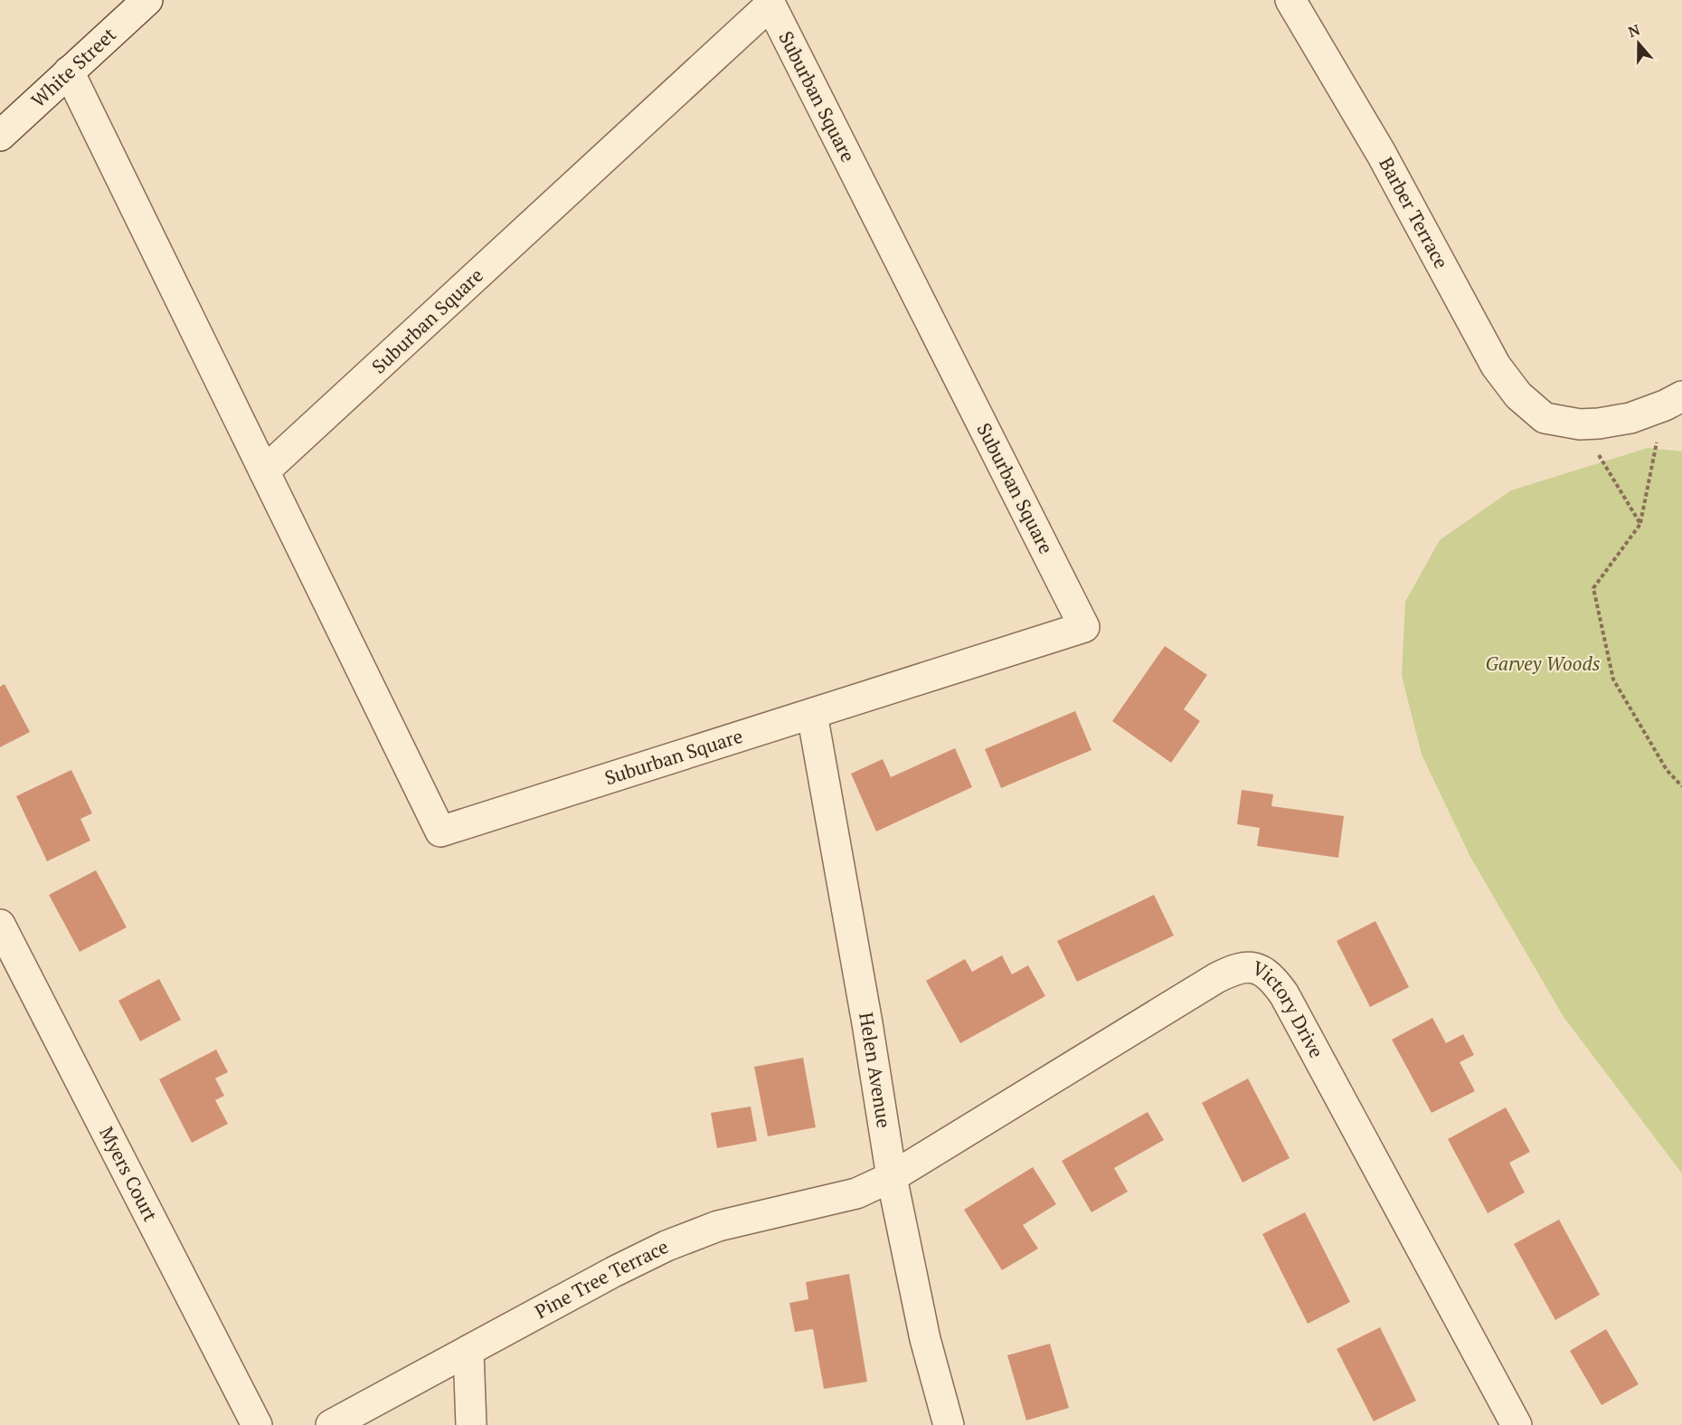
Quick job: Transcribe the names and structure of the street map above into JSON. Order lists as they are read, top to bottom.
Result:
{
  "streets": {
    "street": [
      "White Street",
      "Suburban Square",
      "Barber Terrace",
      "Victory Drive",
      "Helen Avenue",
      "Myers Court",
      "Pine Tree Terrace"
    ]
  },
  "crossings": [
    ["White Street", "Suburban Square"],
    ["Suburban Square", "Helen Avenue"],
    ["Victory Drive", "Helen Avenue"],
    ["Victory Drive", "Pine Tree Terrace"],
    ["Helen Avenue", "Pine Tree Terrace"]
  ],
  "parks": ["Garvey Woods"],
  "north": "top"
}
